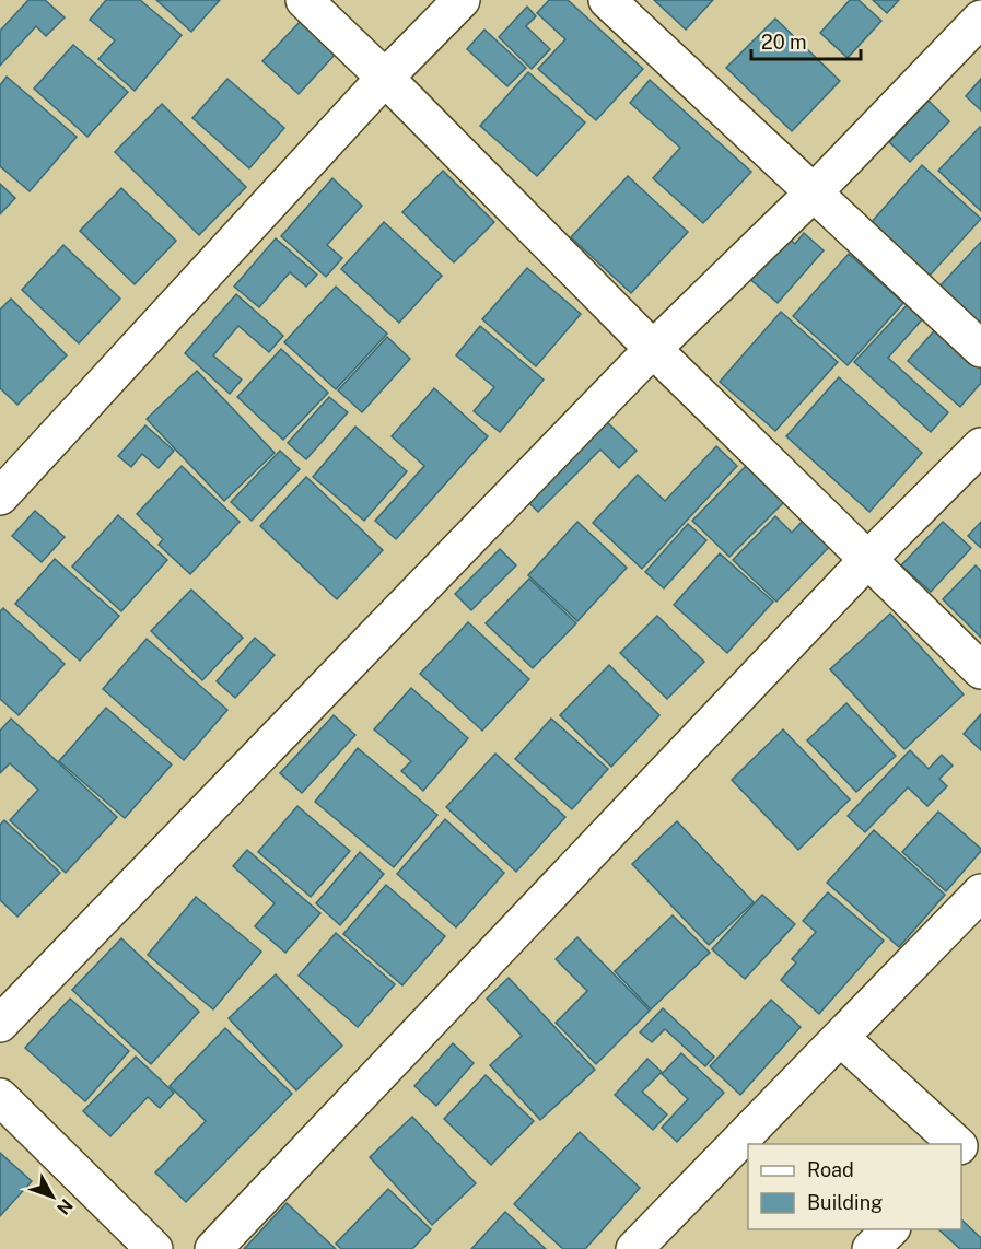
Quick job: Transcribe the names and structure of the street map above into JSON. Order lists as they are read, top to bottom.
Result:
{
  "legend": ["Road", "Building"],
  "scale_bar": "20 m",
  "north": "bottom right"
}
